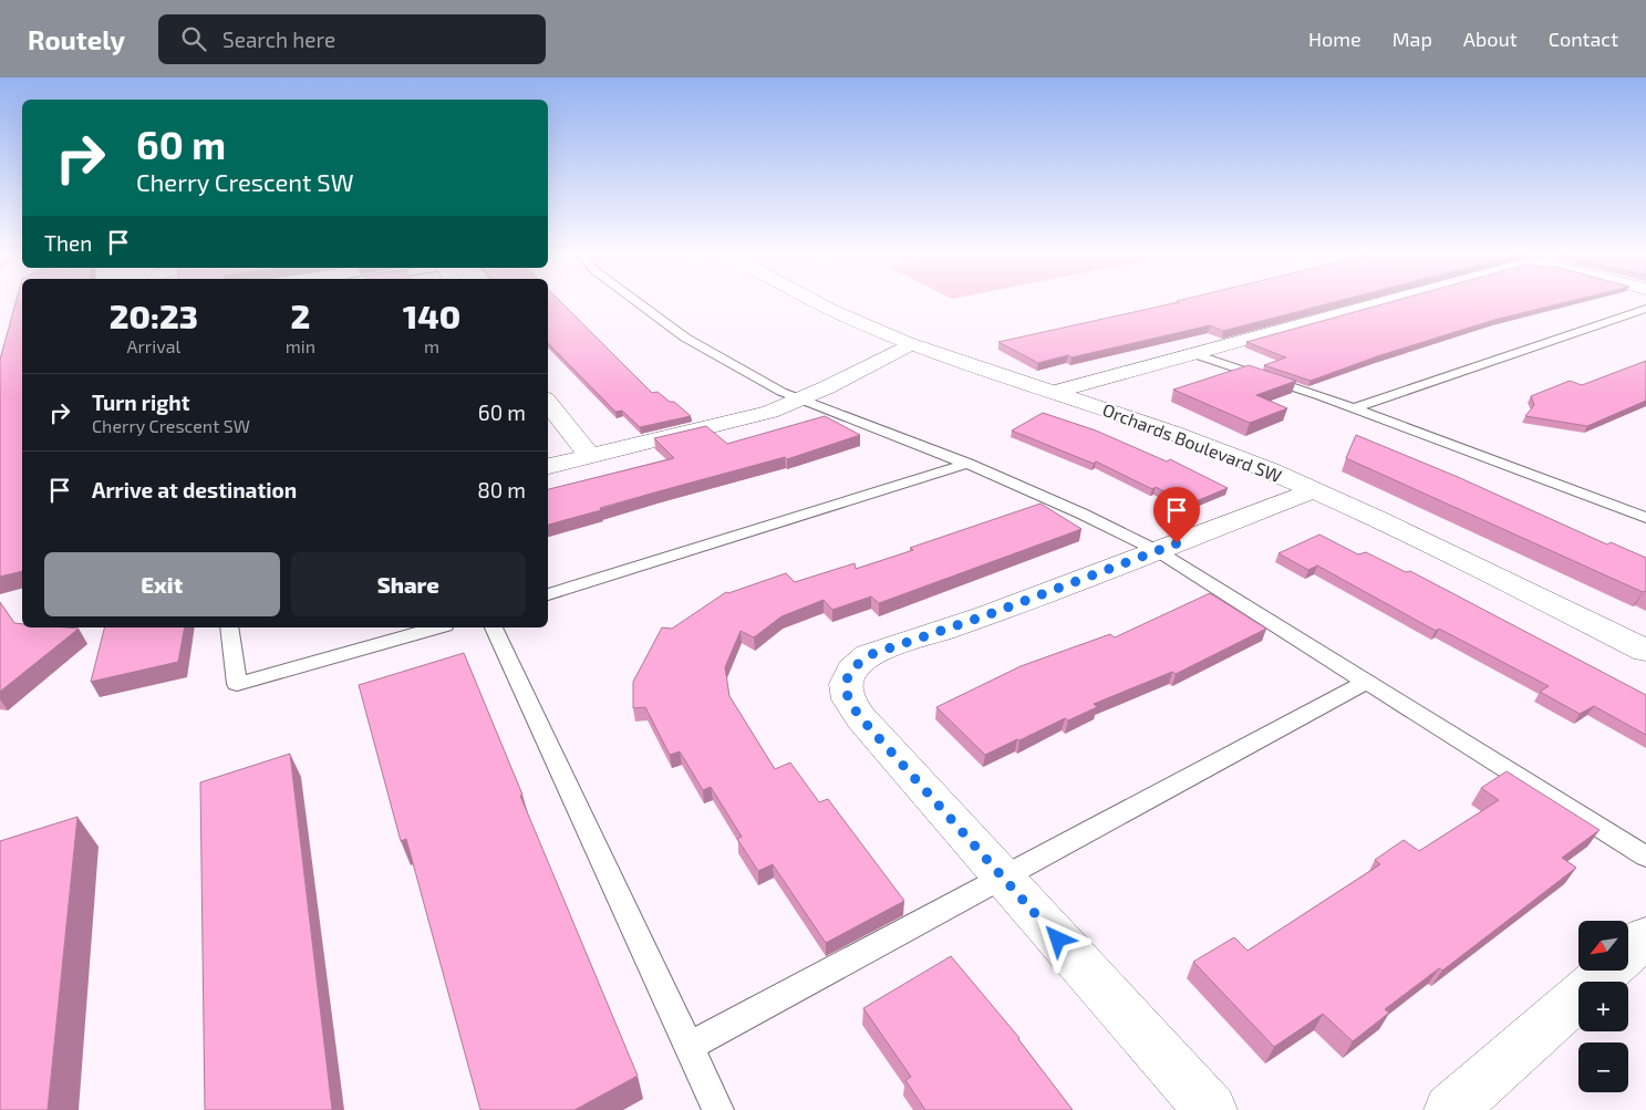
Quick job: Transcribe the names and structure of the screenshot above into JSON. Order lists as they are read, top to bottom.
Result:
{
  "streets": {
    "street": ["Orchards Boulevard SW"]
  },
  "north": "bottom left",
  "page": {
    "header": "Routely",
    "search": "Search here",
    "nav": [
      "Home",
      "Map",
      "About",
      "Contact"
    ],
    "turn": ["60 m", "Cherry Crescent SW"],
    "then": "Then",
    "eta": [
      "20:23",
      "Arrival",
      "2",
      "min",
      "140",
      "m"
    ],
    "list": [
      {
        "name": "Turn right",
        "note": "Cherry Crescent SW",
        "value": "60 m"
      },
      {
        "name": "Arrive at destination",
        "value": "80 m"
      }
    ],
    "buttons": ["Exit", "Share"],
    "map_buttons": ["+", "−"]
  }
}
